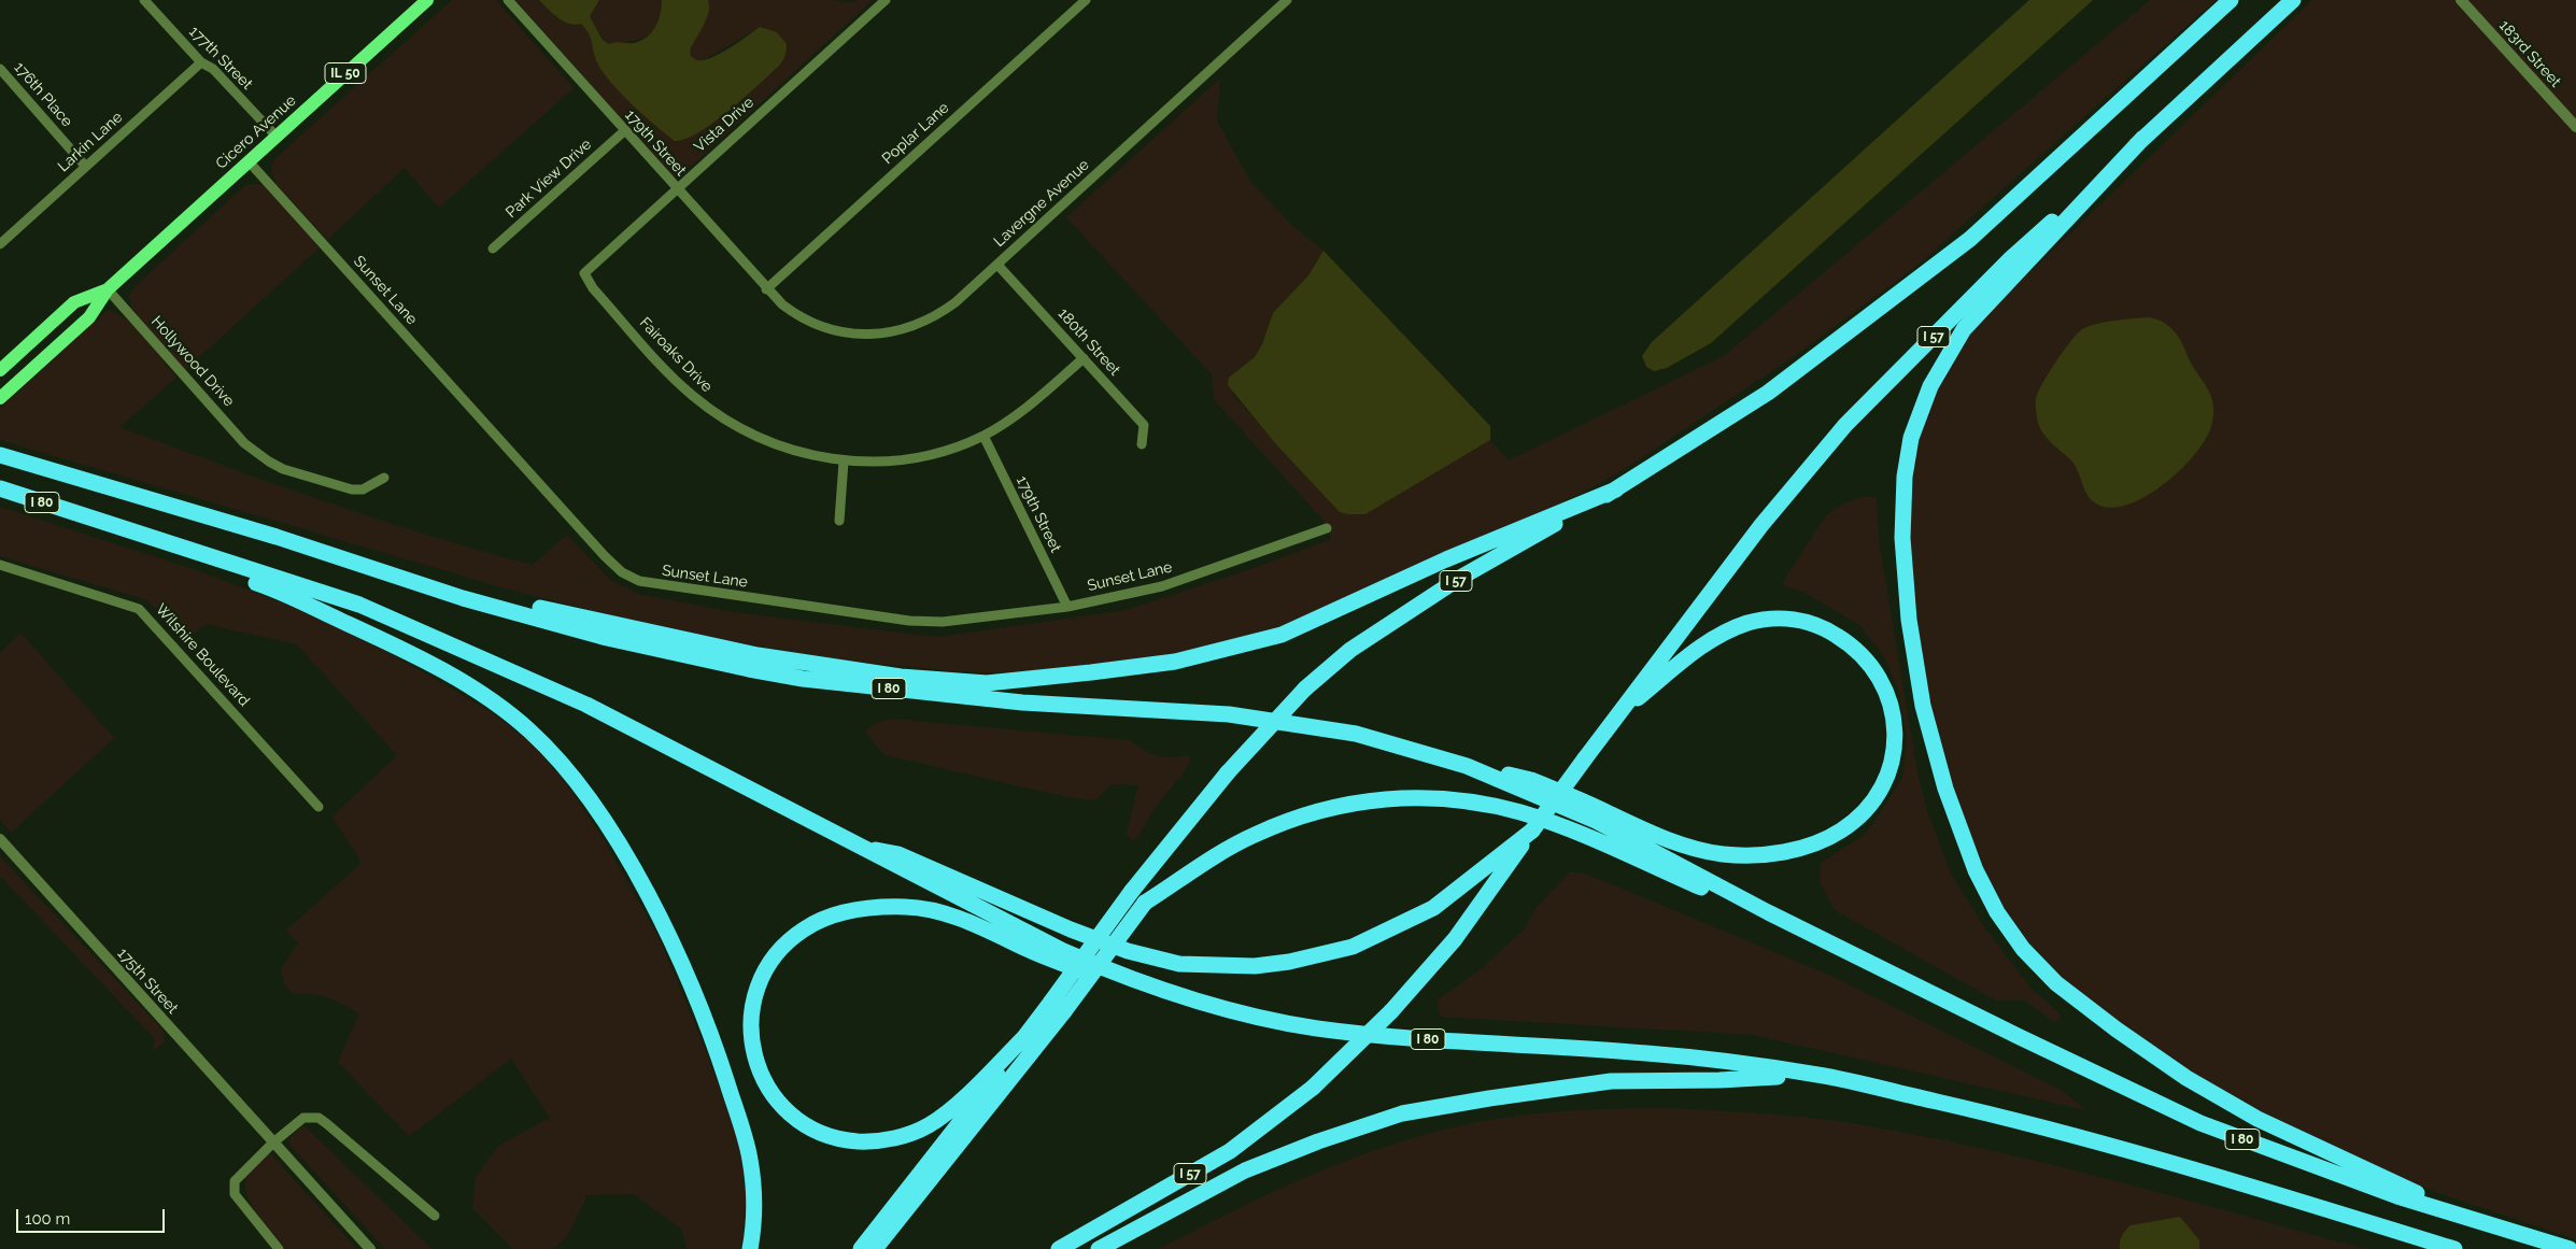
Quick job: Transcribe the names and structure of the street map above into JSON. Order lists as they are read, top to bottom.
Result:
{
  "streets": {
    "highway": ["I 57", "I 80"],
    "main road": ["IL 50", "Cicero Avenue"],
    "street": [
      "183rd Street",
      "177th Street",
      "176th Place",
      "Vista Drive",
      "Poplar Lane",
      "Larkin Lane",
      "179th Street",
      "Park View Drive",
      "Lavergne Avenue",
      "Sunset Lane",
      "180th Street",
      "Fairoaks Drive",
      "Hollywood Drive",
      "Wilshire Boulevard",
      "175th Street"
    ]
  },
  "crossings": [
    ["177th Street", "Cicero Avenue"],
    ["177th Street", "Larkin Lane"],
    ["176th Place", "Larkin Lane"],
    ["Vista Drive", "179th Street"],
    ["Vista Drive", "Fairoaks Drive"],
    ["Cicero Avenue", "Sunset Lane"],
    ["Cicero Avenue", "Hollywood Drive"],
    ["Poplar Lane", "179th Street"],
    ["179th Street", "Park View Drive"],
    ["179th Street", "Lavergne Avenue"],
    ["179th Street", "Sunset Lane"],
    ["179th Street", "Fairoaks Drive"],
    ["Lavergne Avenue", "180th Street"],
    ["180th Street", "Fairoaks Drive"]
  ],
  "scale_bar": "100 m"
}
